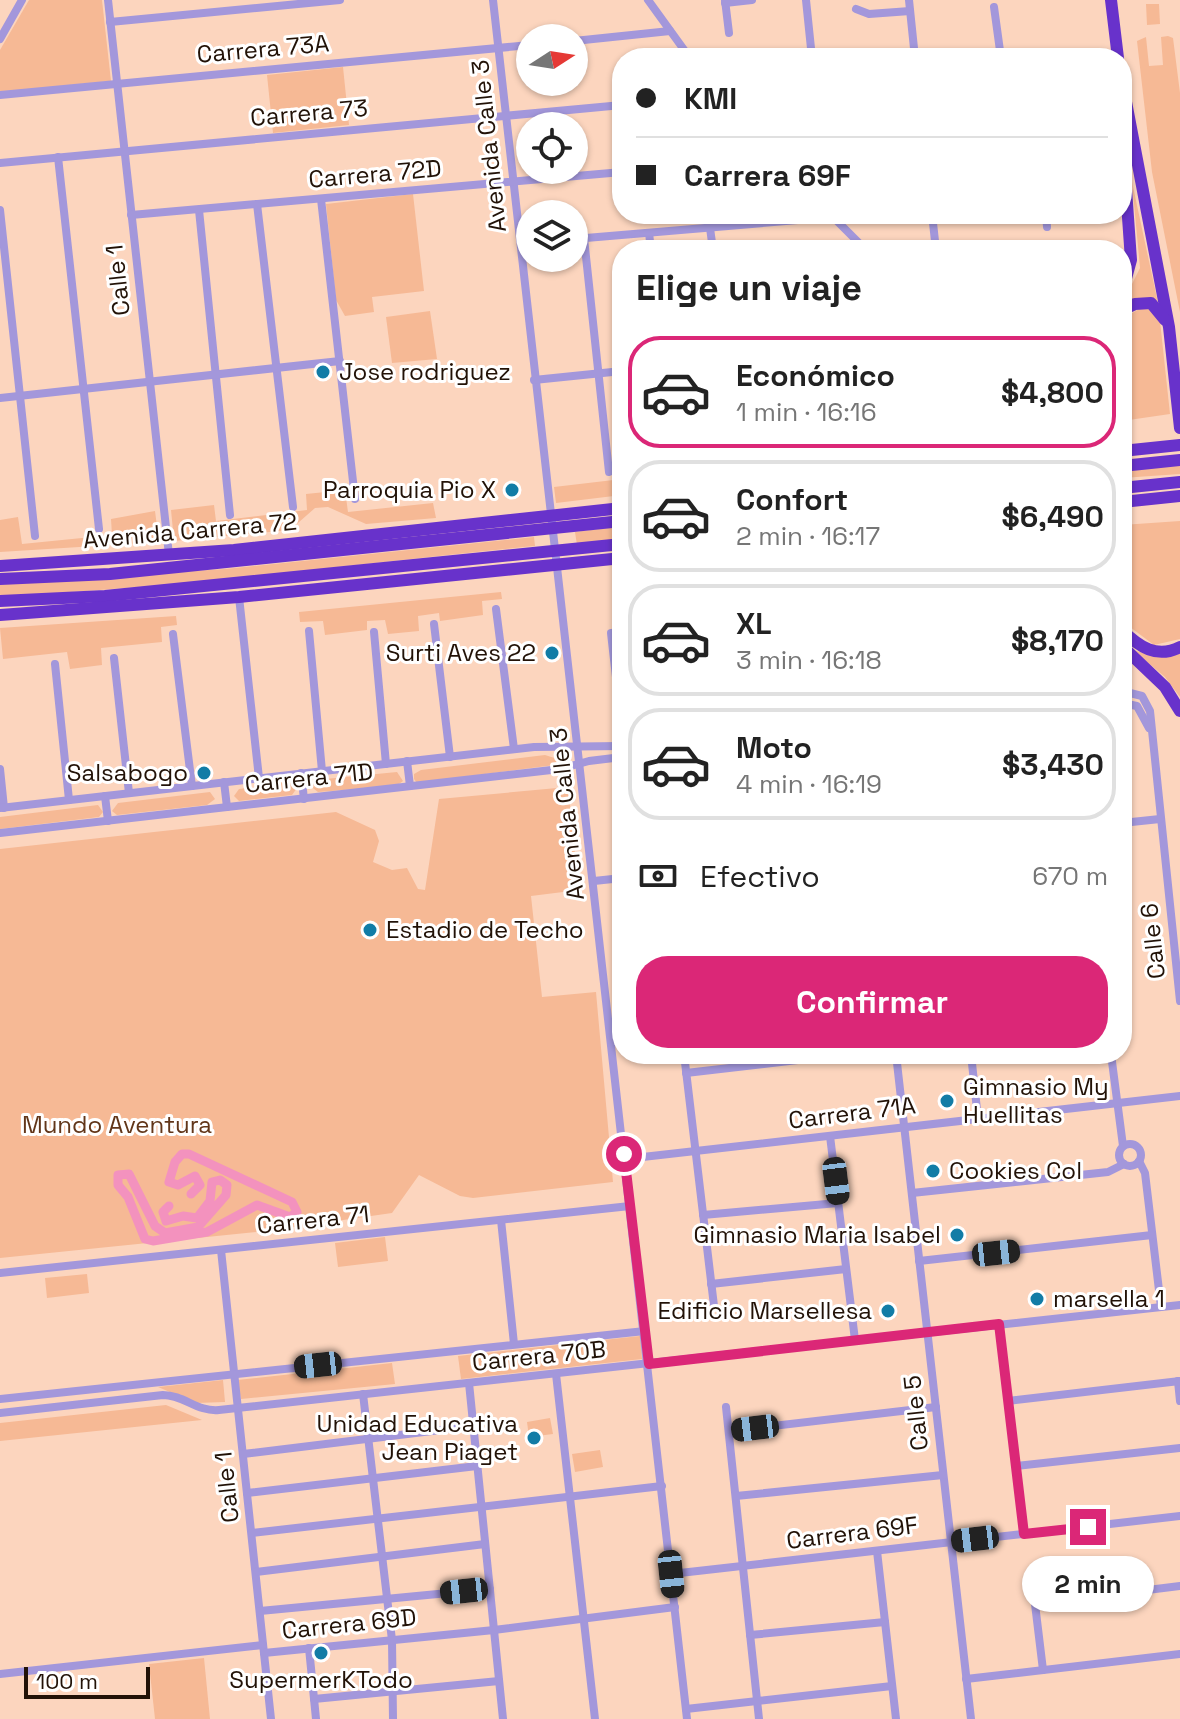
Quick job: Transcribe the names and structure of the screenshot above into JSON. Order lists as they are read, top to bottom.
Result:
{
  "streets": {
    "highway": ["Avenida Carrera 72"],
    "street": [
      "Carrera 73A",
      "Carrera 73",
      "Avenida Calle 3",
      "Carrera 72D",
      "Calle 1",
      "Carrera 71D",
      "Calle 6",
      "Carrera 71A",
      "Carrera 71",
      "Carrera 70B",
      "Calle 5",
      "Carrera 69F",
      "Carrera 69D"
    ]
  },
  "crossings": [
    ["Carrera 73A", "Avenida Calle 3"],
    ["Carrera 73A", "Calle 1"],
    ["Carrera 73", "Avenida Calle 3"],
    ["Carrera 73", "Calle 1"],
    ["Avenida Calle 3", "Carrera 72D"],
    ["Avenida Calle 3", "Avenida Carrera 72"],
    ["Avenida Calle 3", "Carrera 71D"],
    ["Avenida Calle 3", "Carrera 71A"],
    ["Avenida Calle 3", "Carrera 71"],
    ["Avenida Calle 3", "Carrera 70B"],
    ["Avenida Calle 3", "Carrera 69F"],
    ["Avenida Calle 3", "Carrera 69D"],
    ["Carrera 72D", "Calle 1"],
    ["Calle 1", "Avenida Carrera 72"],
    ["Calle 1", "Carrera 71"],
    ["Calle 1", "Carrera 70B"],
    ["Calle 1", "Carrera 69D"],
    ["Carrera 71A", "Calle 5"],
    ["Carrera 70B", "Calle 5"],
    ["Calle 5", "Carrera 69F"]
  ],
  "parks": ["Mundo Aventura"],
  "places": [
    "Jose rodriguez",
    "Parroquia Pio X",
    "Surti Aves 22",
    "Salsabogo",
    "Estadio de Techo",
    "Gimnasio My Huellitas",
    "Cookies Col",
    "Gimnasio Maria Isabel",
    "marsella 1",
    "Edificio Marsellesa",
    "Unidad Educativa Jean Piaget",
    "SupermerKTodo"
  ],
  "scale_bar": "100 m",
  "north": "right",
  "page": {
    "banner": ["KMI", "Carrera 69F"],
    "heading": "Elige un viaje",
    "list": [
      {
        "name": "Económico",
        "note": "1 min · 16:16",
        "value": "$4,800"
      },
      {
        "name": "Confort",
        "note": "2 min · 16:17",
        "value": "$6,490"
      },
      {
        "name": "XL",
        "note": "3 min · 16:18",
        "value": "$8,170"
      },
      {
        "name": "Moto",
        "note": "4 min · 16:19",
        "value": "$3,430"
      }
    ],
    "pay": ["Efectivo", "670 m"],
    "buttons": "Confirmar",
    "bubble": "2 min",
    "scale": "100 m"
  }
}
